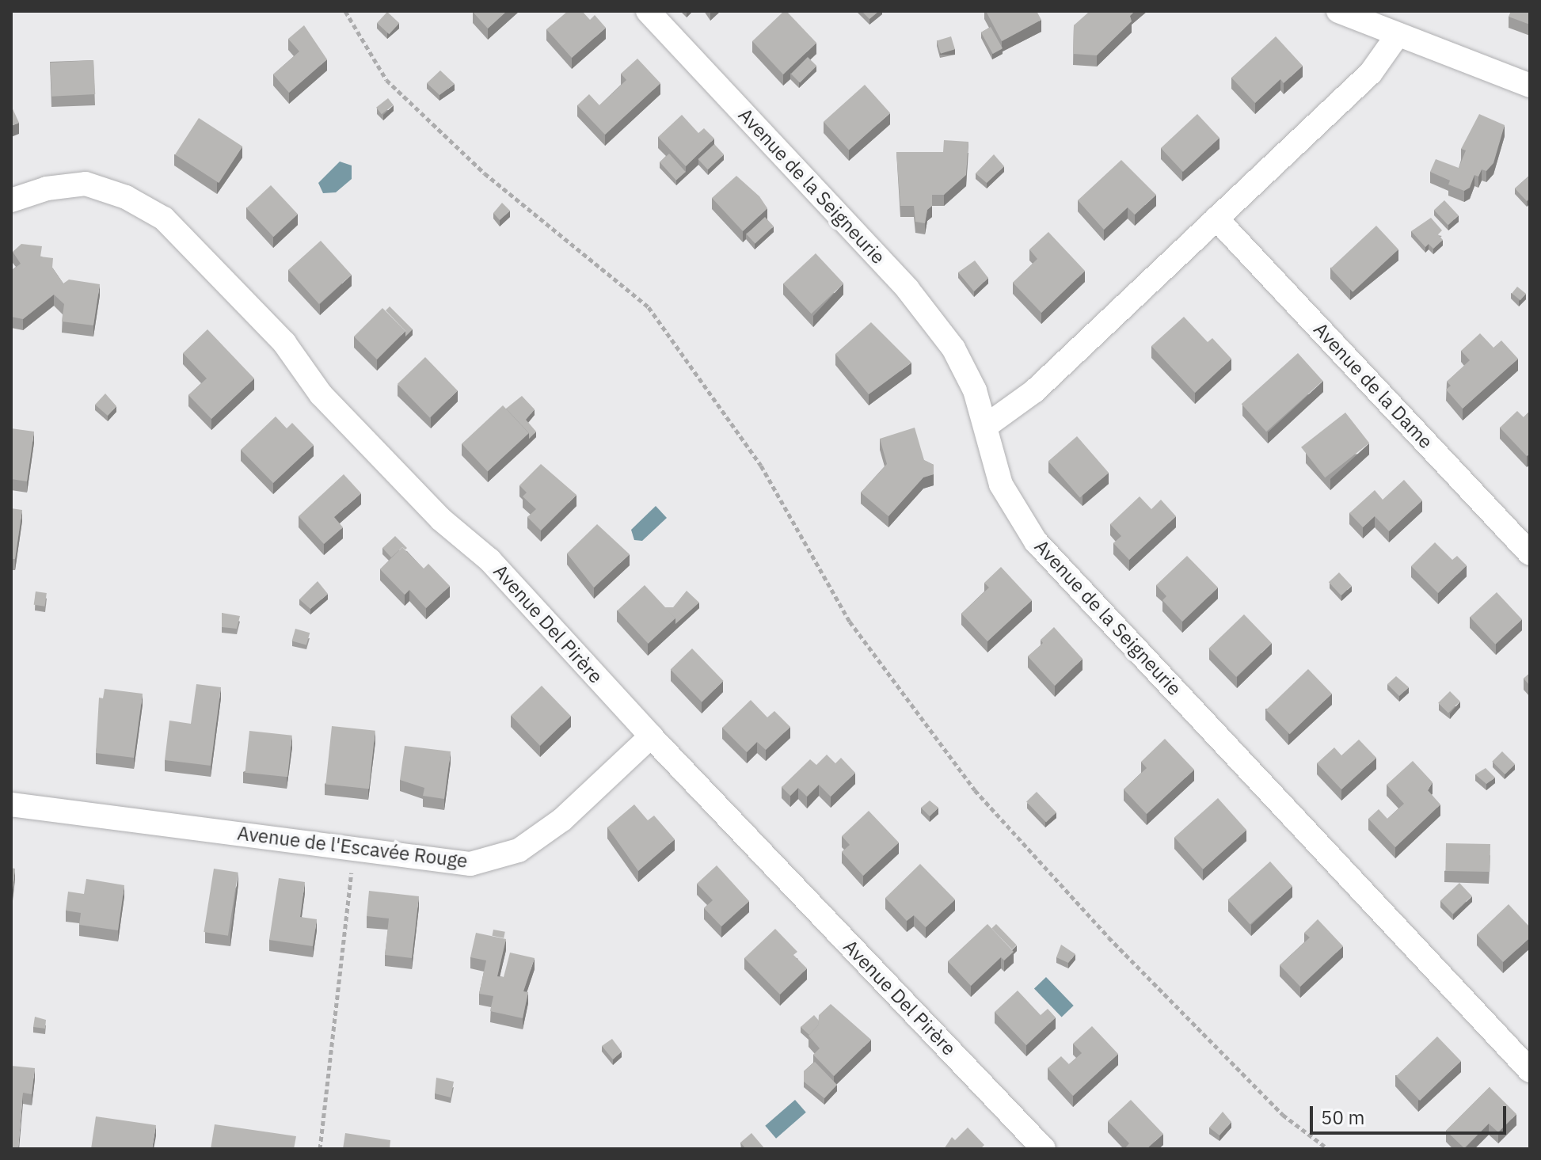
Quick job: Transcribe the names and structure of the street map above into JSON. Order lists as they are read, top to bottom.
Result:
{
  "streets": {
    "street": [
      "Avenue de la Seigneurie",
      "Avenue de la Dame",
      "Avenue Del Pirère",
      "Avenue de l'Escavée Rouge"
    ]
  },
  "crossings": [
    ["Avenue Del Pirère", "Avenue de l'Escavée Rouge"]
  ],
  "scale_bar": "50 m"
}
